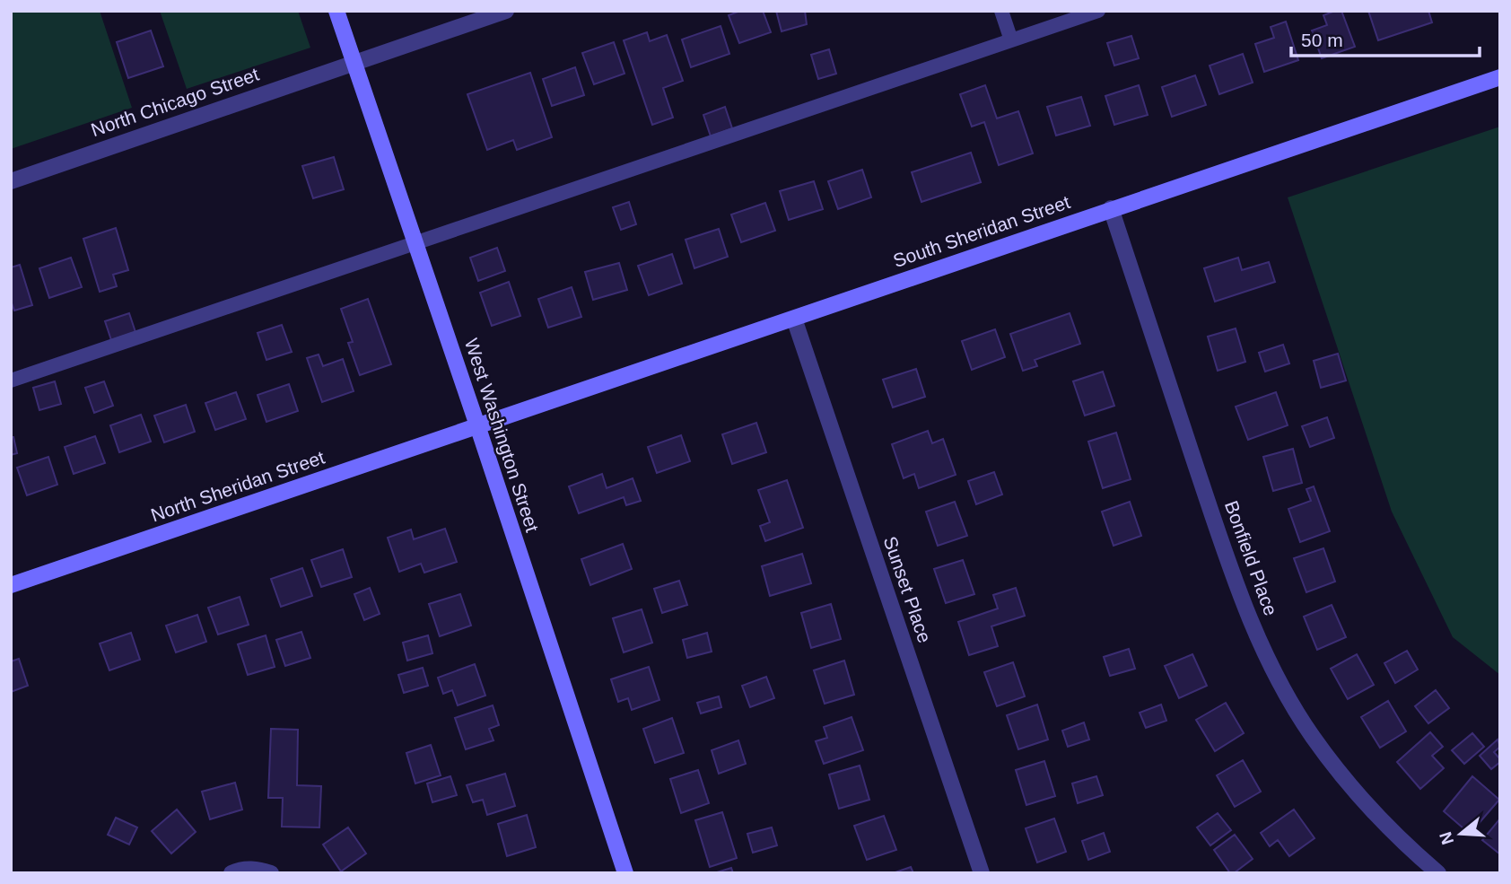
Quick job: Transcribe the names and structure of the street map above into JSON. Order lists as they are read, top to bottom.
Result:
{
  "streets": {
    "street": [
      "North Chicago Street",
      "South Sheridan Street",
      "West Washington Street",
      "North Sheridan Street",
      "Bonfield Place",
      "Sunset Place"
    ]
  },
  "crossings": [
    ["North Chicago Street", "West Washington Street"],
    ["South Sheridan Street", "West Washington Street"],
    ["South Sheridan Street", "North Sheridan Street"],
    ["South Sheridan Street", "Bonfield Place"],
    ["South Sheridan Street", "Sunset Place"],
    ["West Washington Street", "North Sheridan Street"]
  ],
  "scale_bar": "50 m",
  "north": "left"
}
